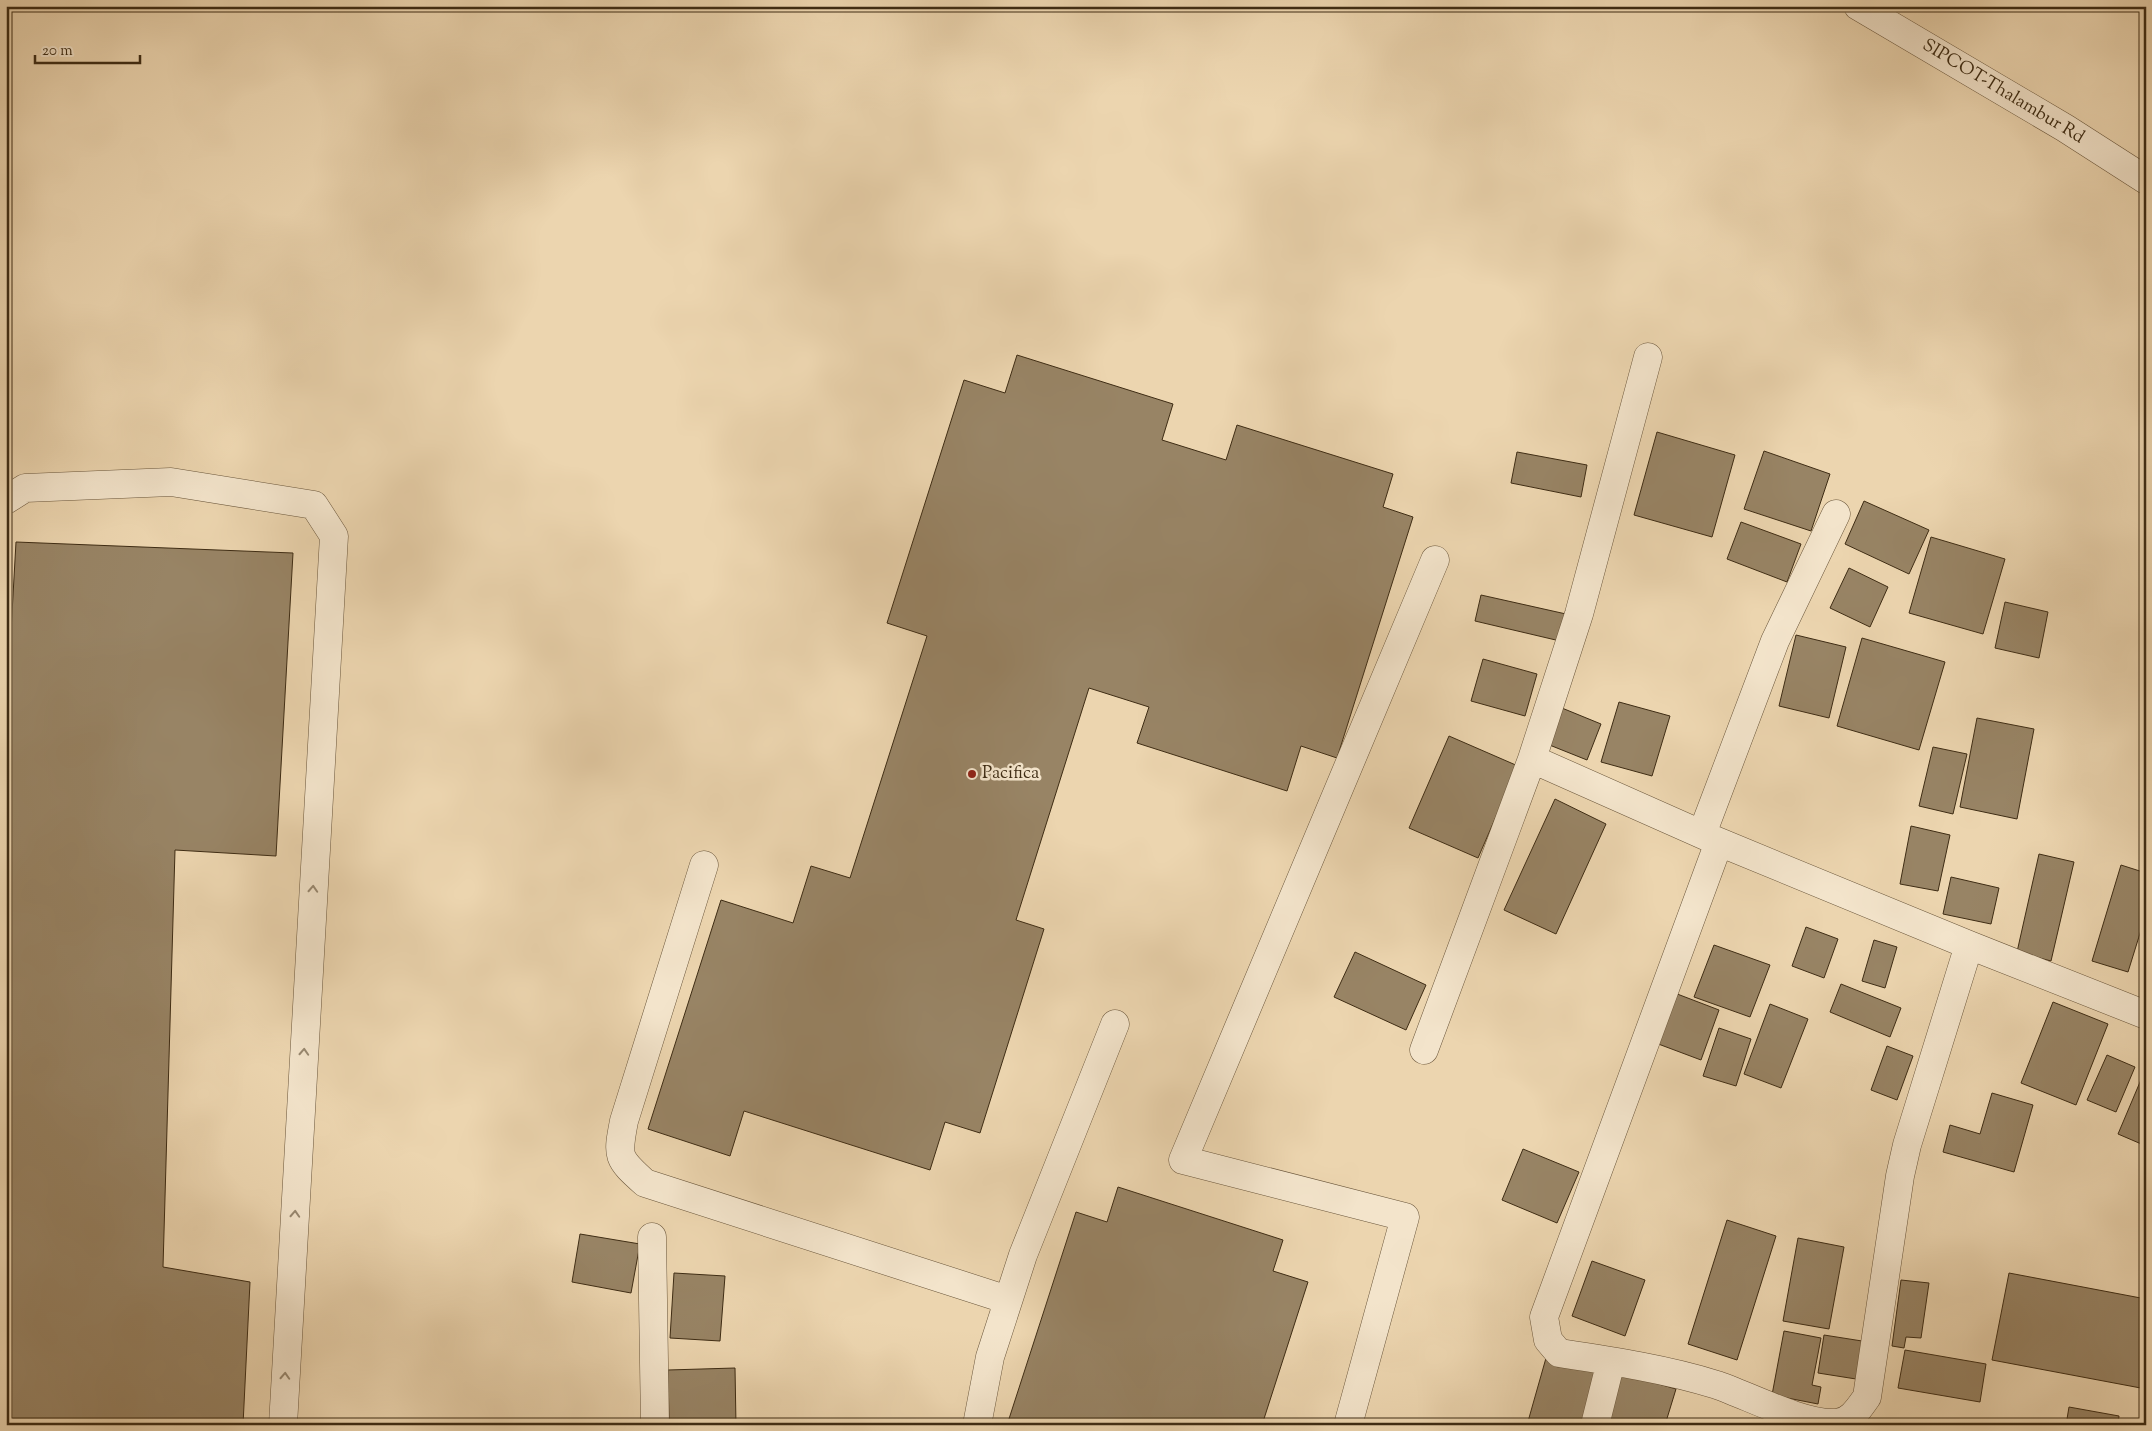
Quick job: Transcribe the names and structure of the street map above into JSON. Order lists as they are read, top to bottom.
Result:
{
  "streets": {
    "street": ["SIPCOT-Thalambur Rd"]
  },
  "places": ["Pacifica"],
  "scale_bar": "20 m"
}
